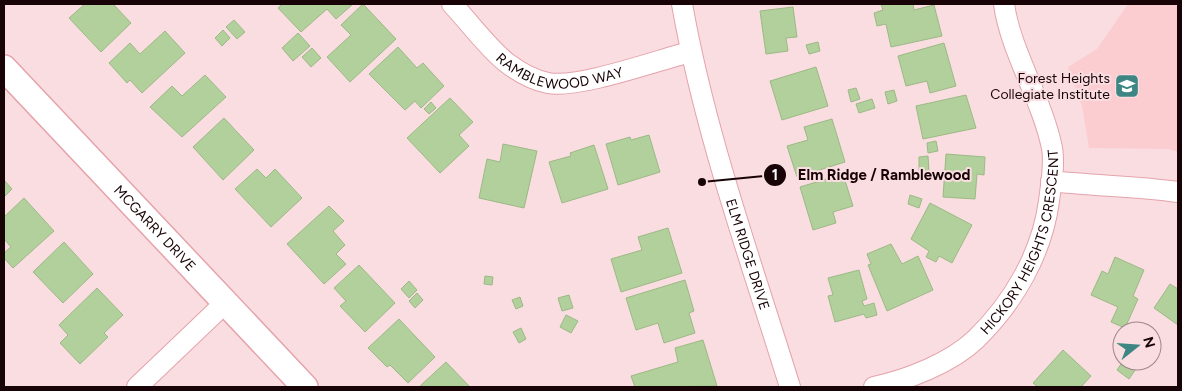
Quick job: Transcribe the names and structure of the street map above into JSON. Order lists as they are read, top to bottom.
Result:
{
  "streets": {
    "street": [
      "RAMBLEWOOD WAY",
      "MCGARRY DRIVE",
      "HICKORY HEIGHTS CRESCENT",
      "ELM RIDGE DRIVE"
    ]
  },
  "crossings": [
    ["RAMBLEWOOD WAY", "ELM RIDGE DRIVE"]
  ],
  "places": {
    "school or university": ["Forest Heights Collegiate Institute"],
    "other": ["Elm Ridge / Ramblewood"]
  },
  "north": "right"
}
